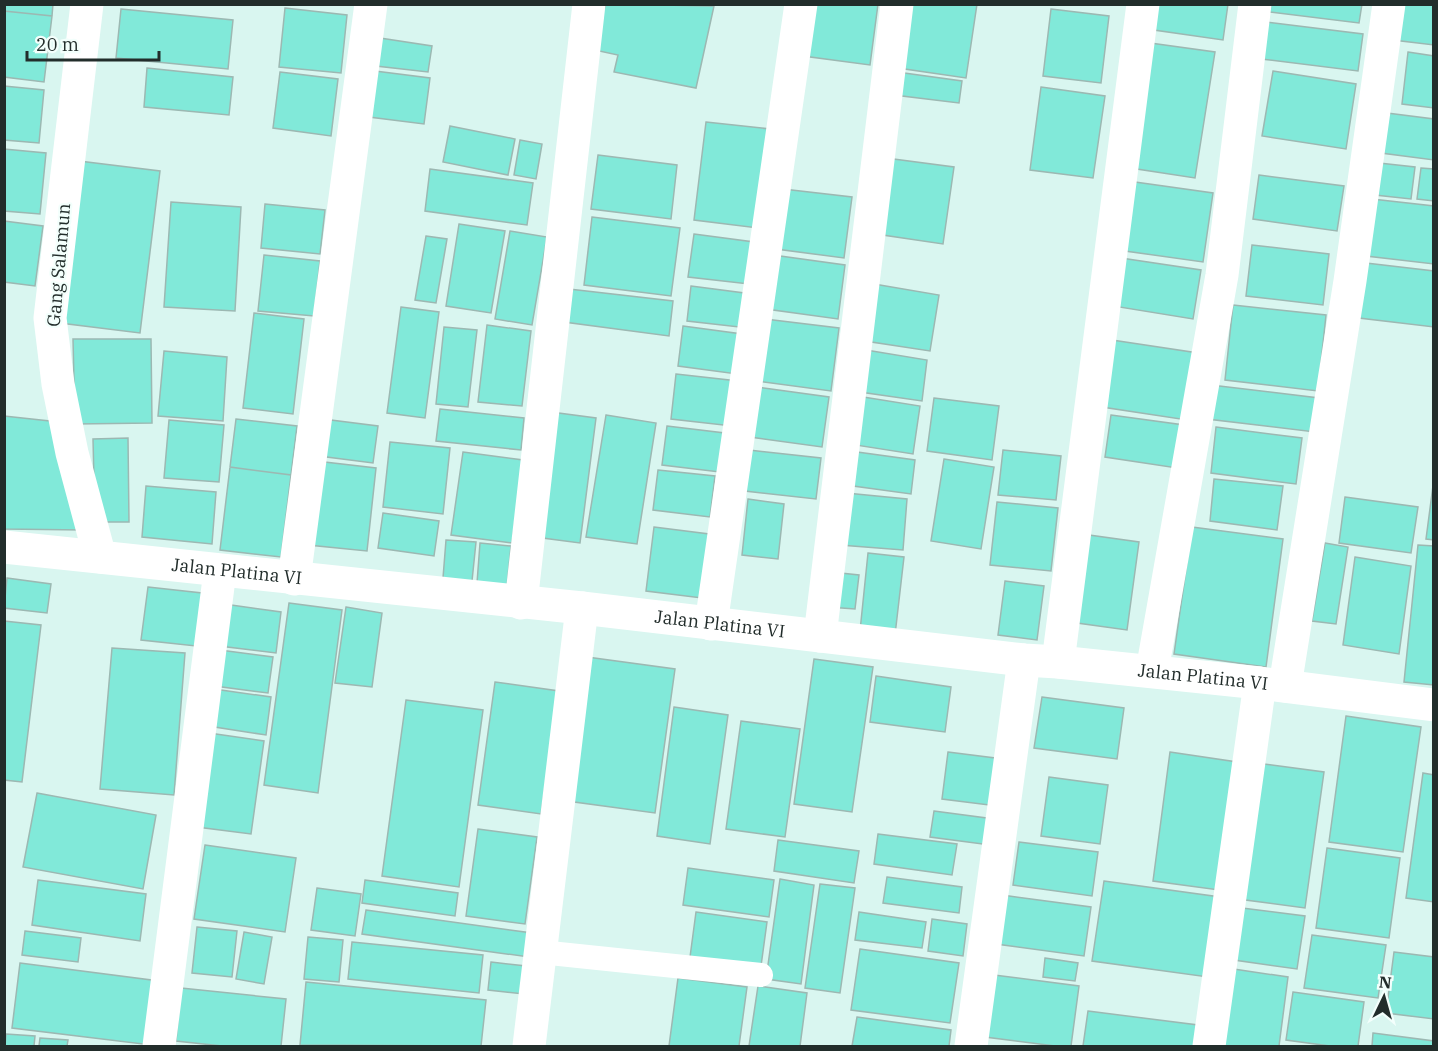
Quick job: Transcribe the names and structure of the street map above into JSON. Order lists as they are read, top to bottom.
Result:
{
  "streets": {
    "street": ["Gang Salamun", "Jalan Platina VI"]
  },
  "crossings": [
    ["Gang Salamun", "Jalan Platina VI"]
  ],
  "scale_bar": "20 m",
  "north": "top"
}
